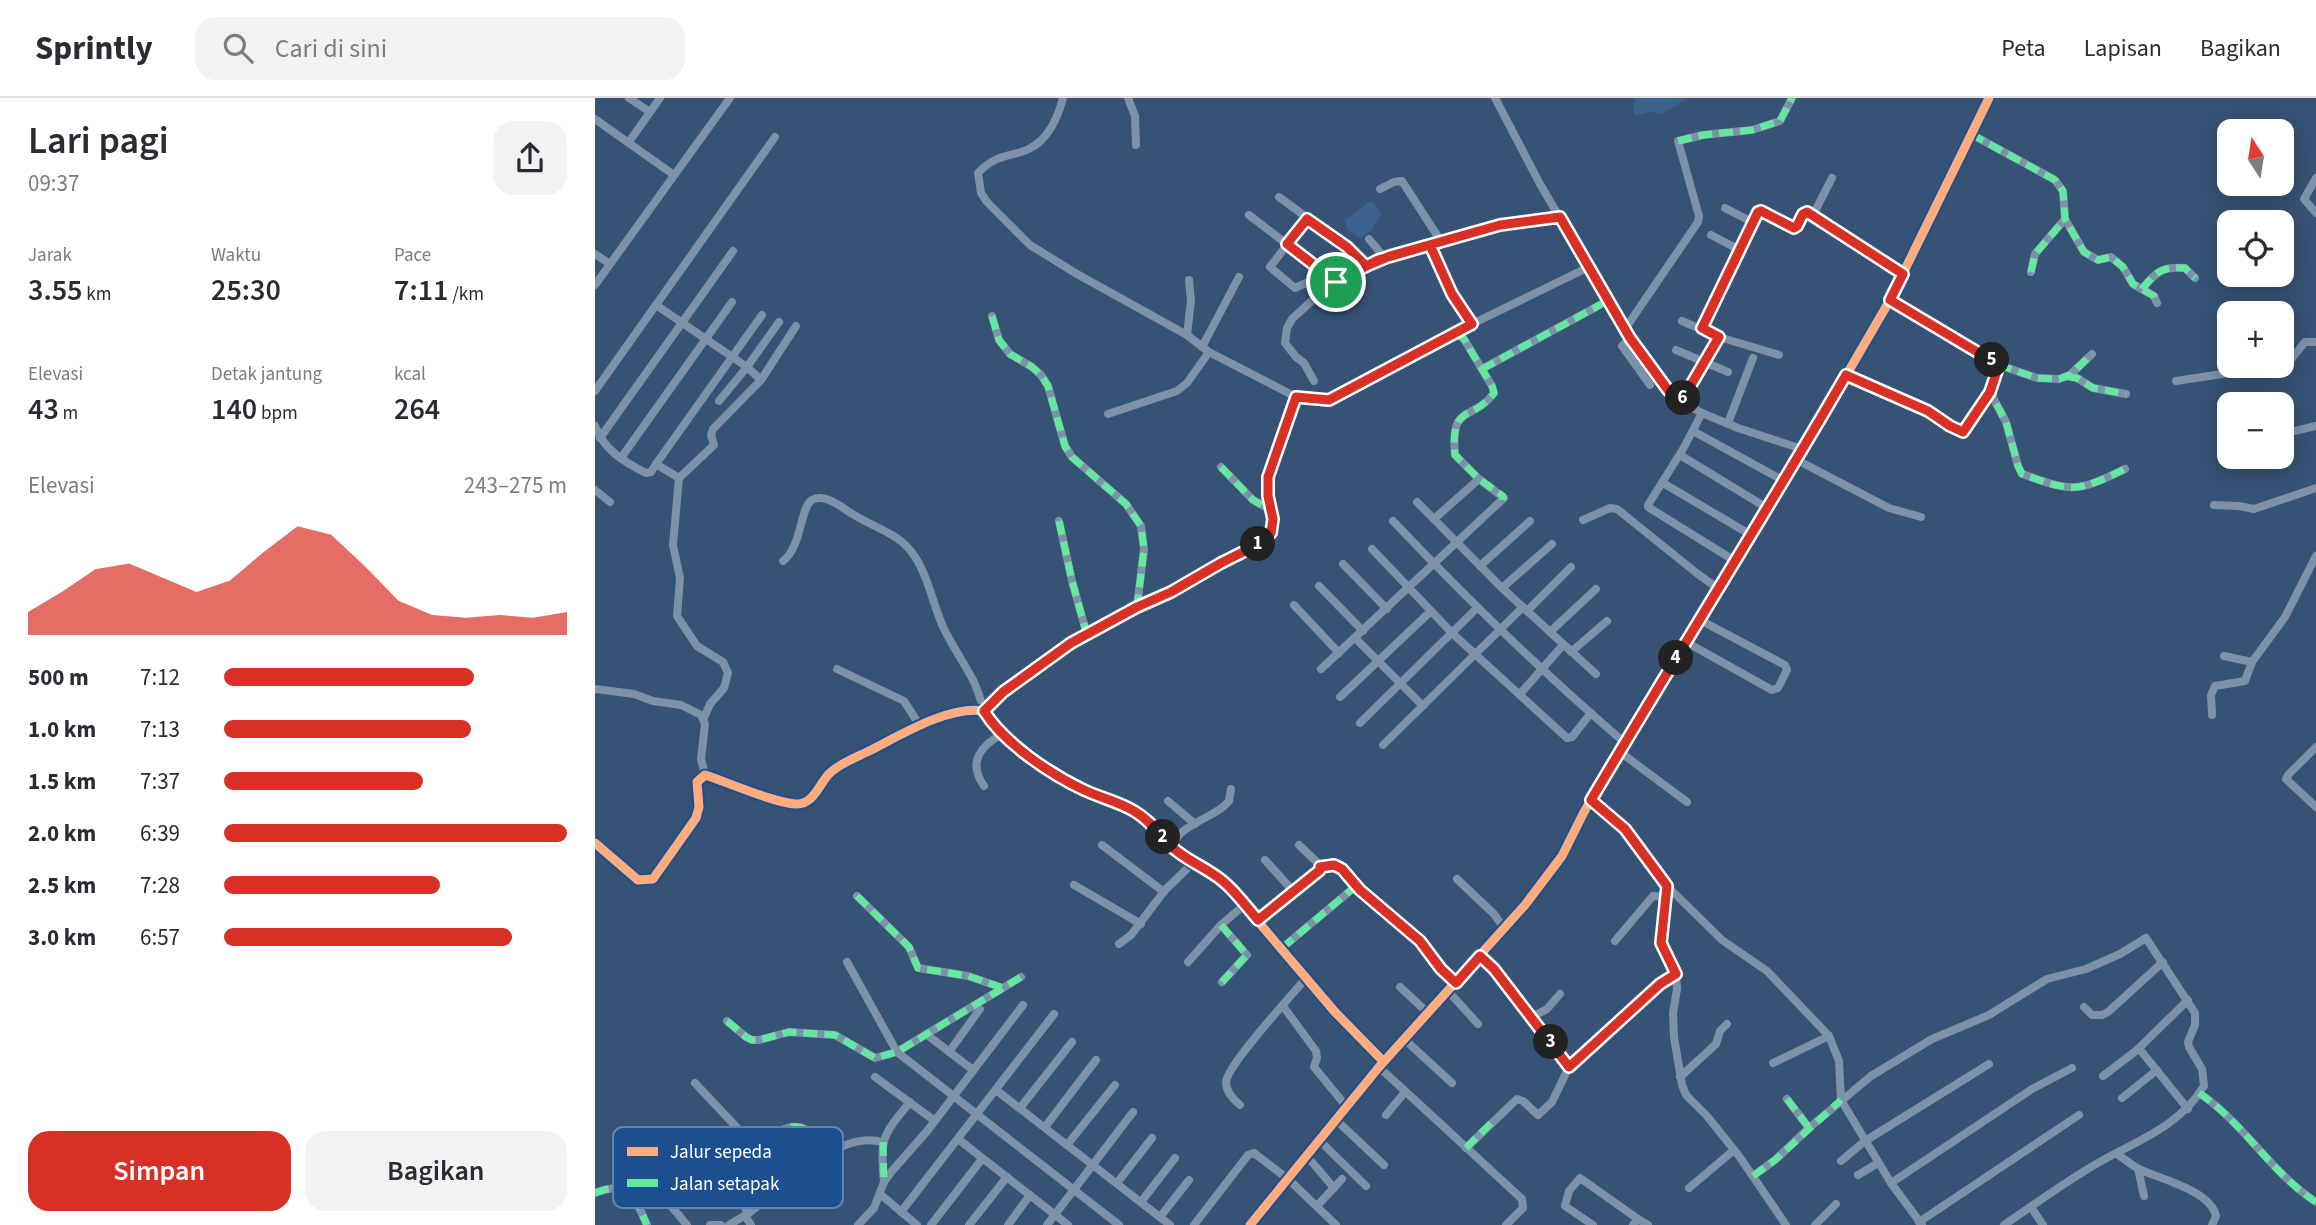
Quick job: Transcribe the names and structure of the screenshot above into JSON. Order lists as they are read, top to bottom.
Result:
{
  "legend": ["Jalur sepeda", "Jalan setapak"],
  "north": "top",
  "page": {
    "header": "Sprintly",
    "search": "Cari di sini",
    "nav": ["Peta", "Lapisan", "Bagikan"],
    "heading": ["Lari pagi", "09:37"],
    "map_buttons": ["+", "−"],
    "stats": [
      ["Jarak", "3.55 km"],
      ["Waktu", "25:30"],
      ["Pace", "7:11 /km"],
      ["Elevasi", "43 m"],
      ["Detak jantung", "140 bpm"],
      ["kcal", "264"]
    ],
    "pins": [
      "5",
      "6",
      "1",
      "4",
      "2",
      "3"
    ],
    "chart": ["Elevasi", "243–275 m"],
    "list": [
      {
        "name": "500 m",
        "note": "7:12"
      },
      {
        "name": "1.0 km",
        "note": "7:13"
      },
      {
        "name": "1.5 km",
        "note": "7:37"
      },
      {
        "name": "2.0 km",
        "note": "6:39"
      },
      {
        "name": "2.5 km",
        "note": "7:28"
      },
      {
        "name": "3.0 km",
        "note": "6:57"
      }
    ],
    "buttons": ["Simpan", "Bagikan"]
  }
}
